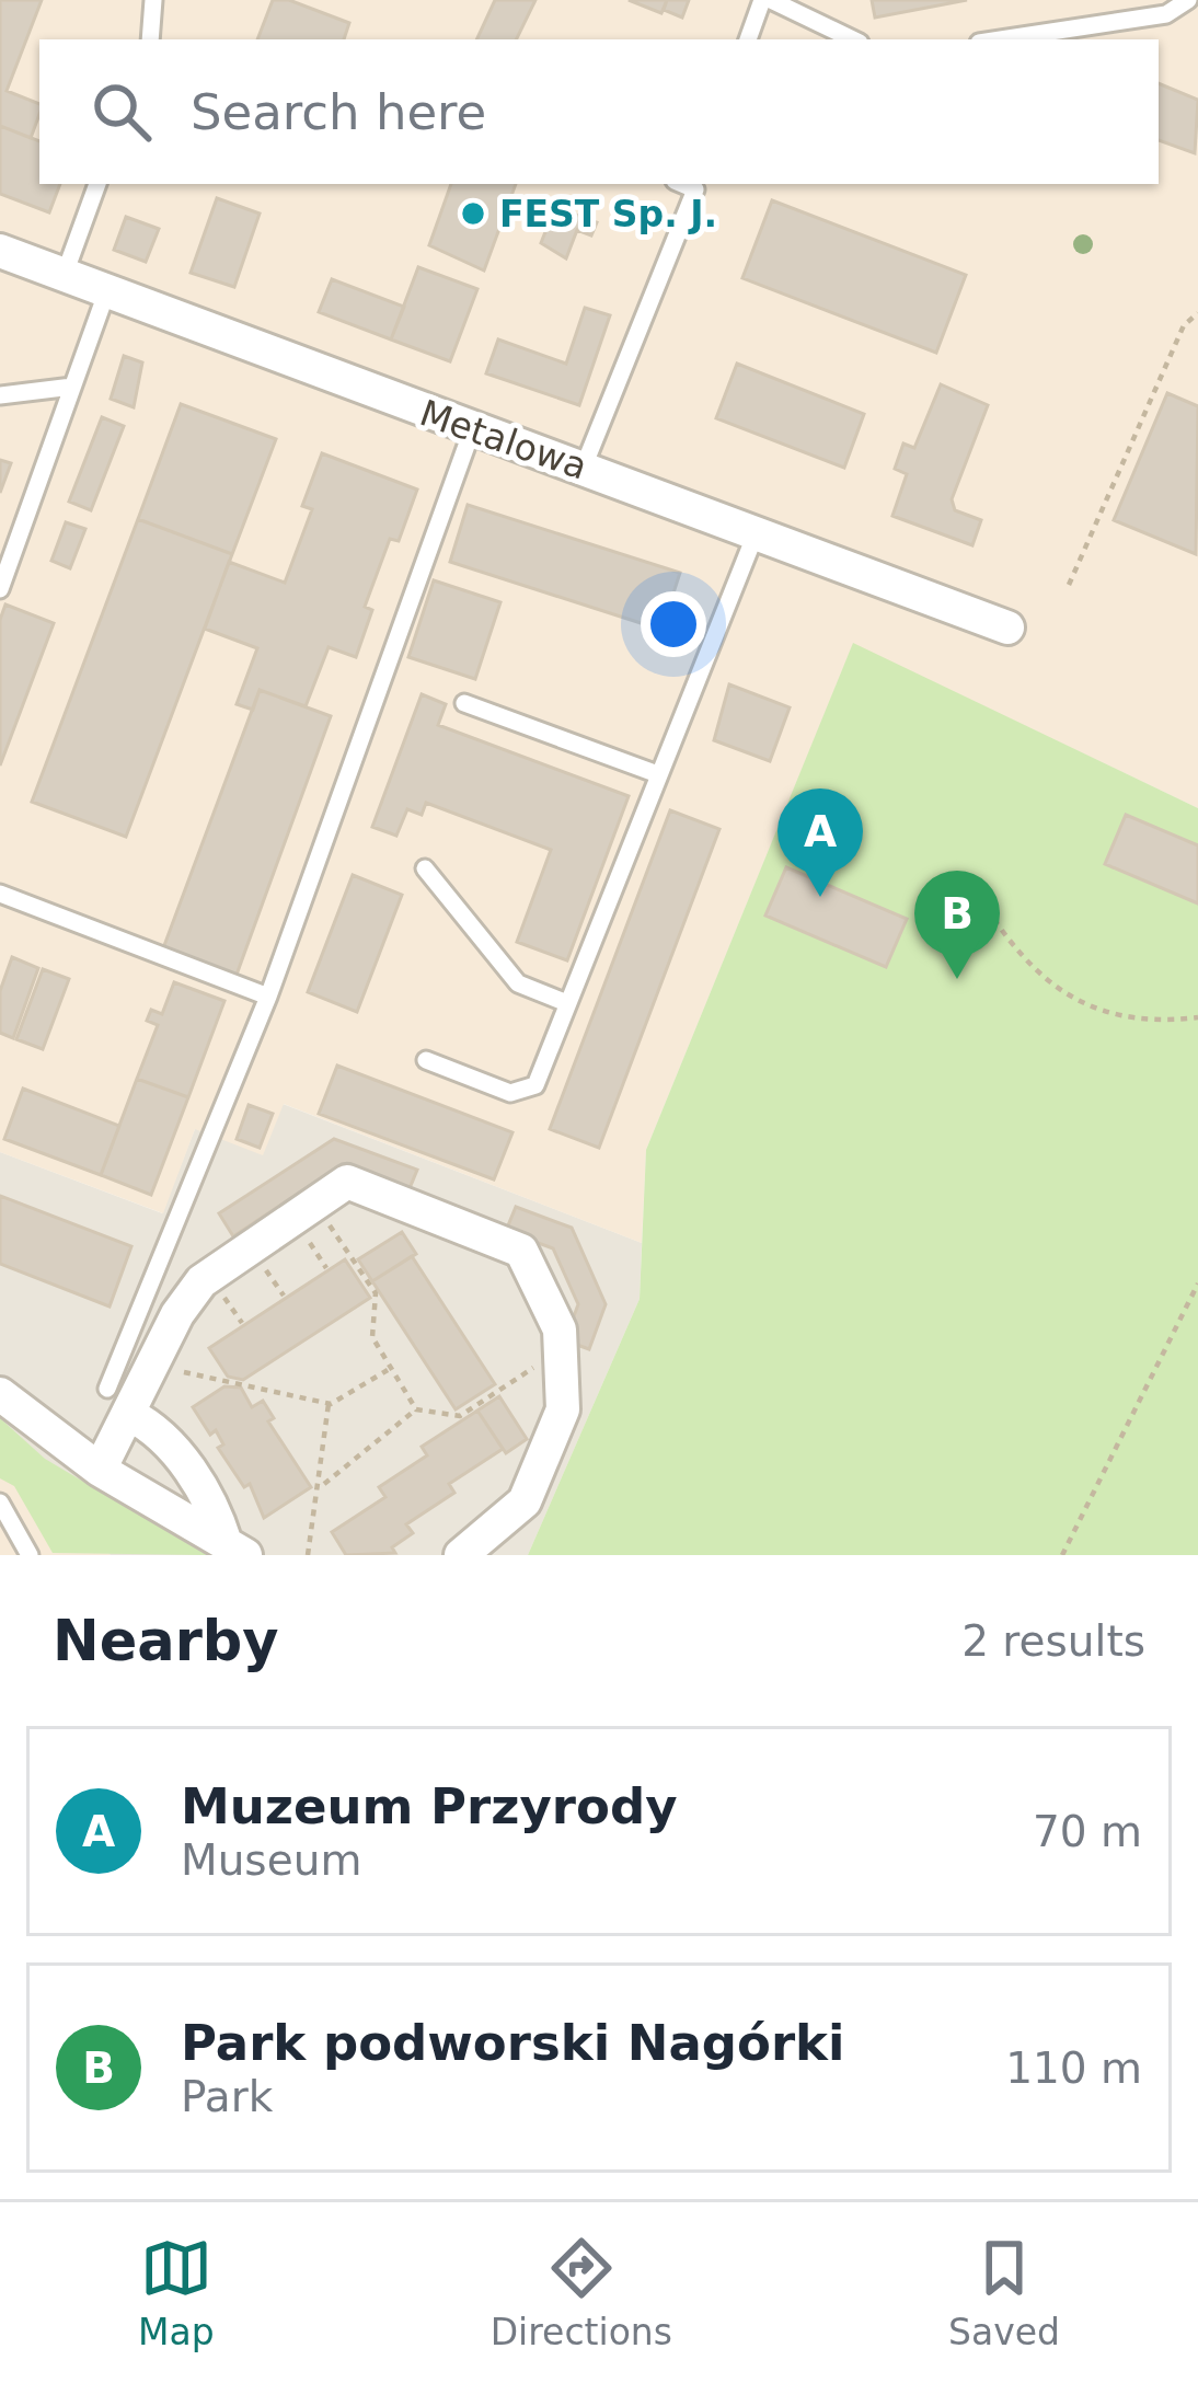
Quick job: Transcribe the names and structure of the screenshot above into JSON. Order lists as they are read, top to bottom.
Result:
{
  "streets": {
    "street": ["Metalowa"]
  },
  "places": ["FEST Sp. J."],
  "page": {
    "search": "Search here",
    "pins": ["A", "B"],
    "heading": ["Nearby", "2 results"],
    "list": [
      {
        "mark": "A",
        "name": "Muzeum Przyrody",
        "note": "Museum",
        "value": "70 m"
      },
      {
        "mark": "B",
        "name": "Park podworski Nagórki",
        "note": "Park",
        "value": "110 m"
      }
    ],
    "nav": ["Map", "Directions", "Saved"]
  }
}
